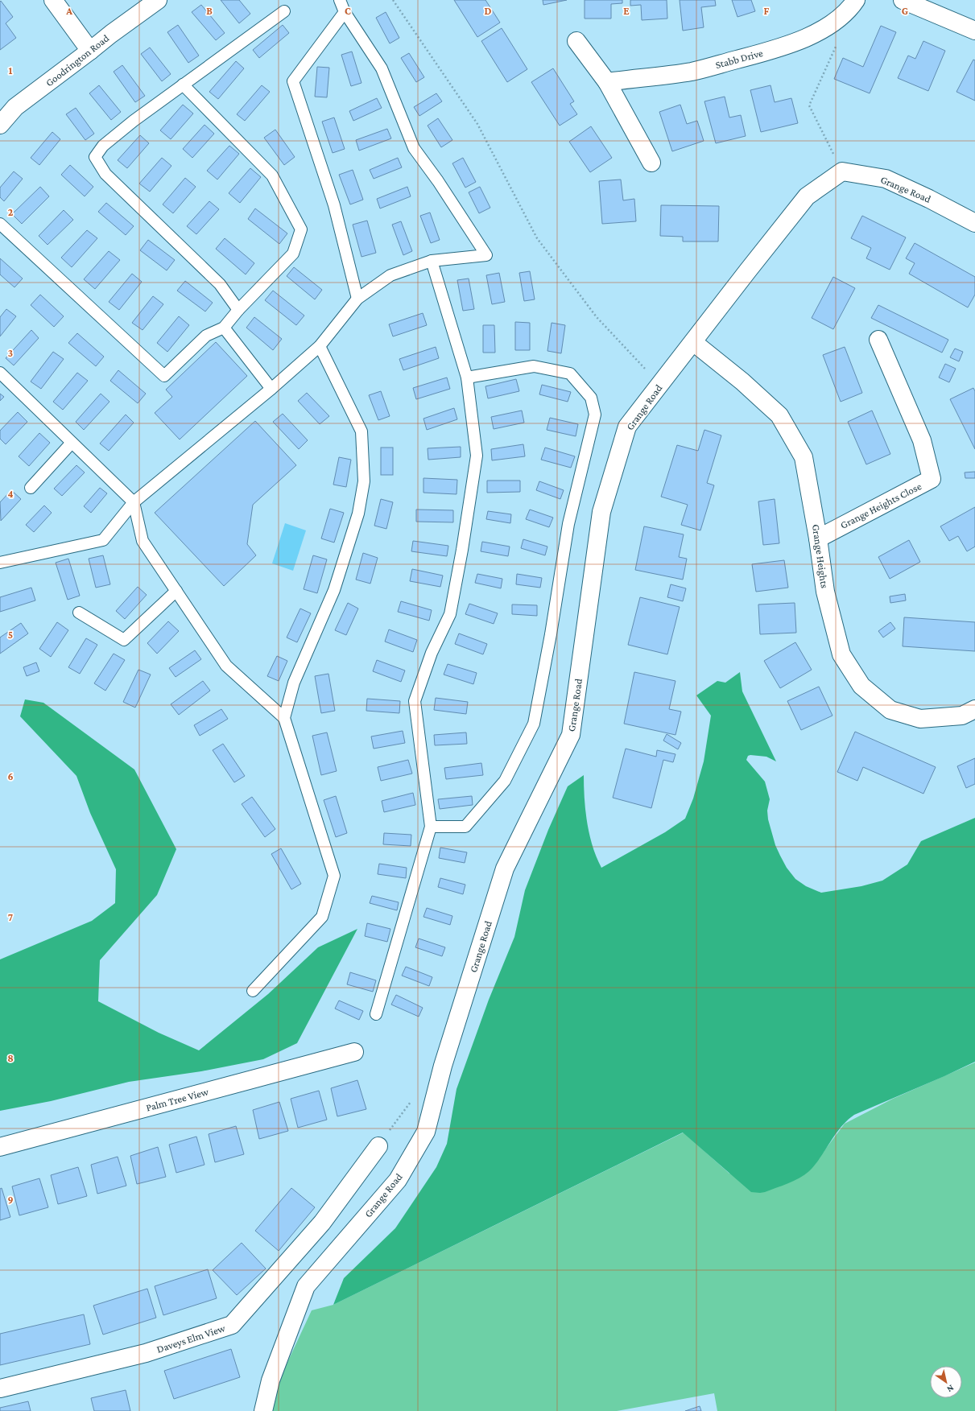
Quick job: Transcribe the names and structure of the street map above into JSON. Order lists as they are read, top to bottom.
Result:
{
  "streets": {
    "street": [
      "Stabb Drive",
      "Goodrington Road",
      "Grange Road",
      "Grange Heights Close",
      "Grange Heights",
      "Palm Tree View",
      "Daveys Elm View"
    ]
  },
  "crossings": [
    ["Grange Road", "Grange Heights"],
    ["Grange Heights Close", "Grange Heights"]
  ],
  "north": "bottom right",
  "grid": {
    "columns": [
      "A",
      "B",
      "C",
      "D",
      "E",
      "F",
      "G"
    ],
    "rows": [
      "1",
      "2",
      "3",
      "4",
      "5",
      "6",
      "7",
      "8",
      "9"
    ]
  }
}
